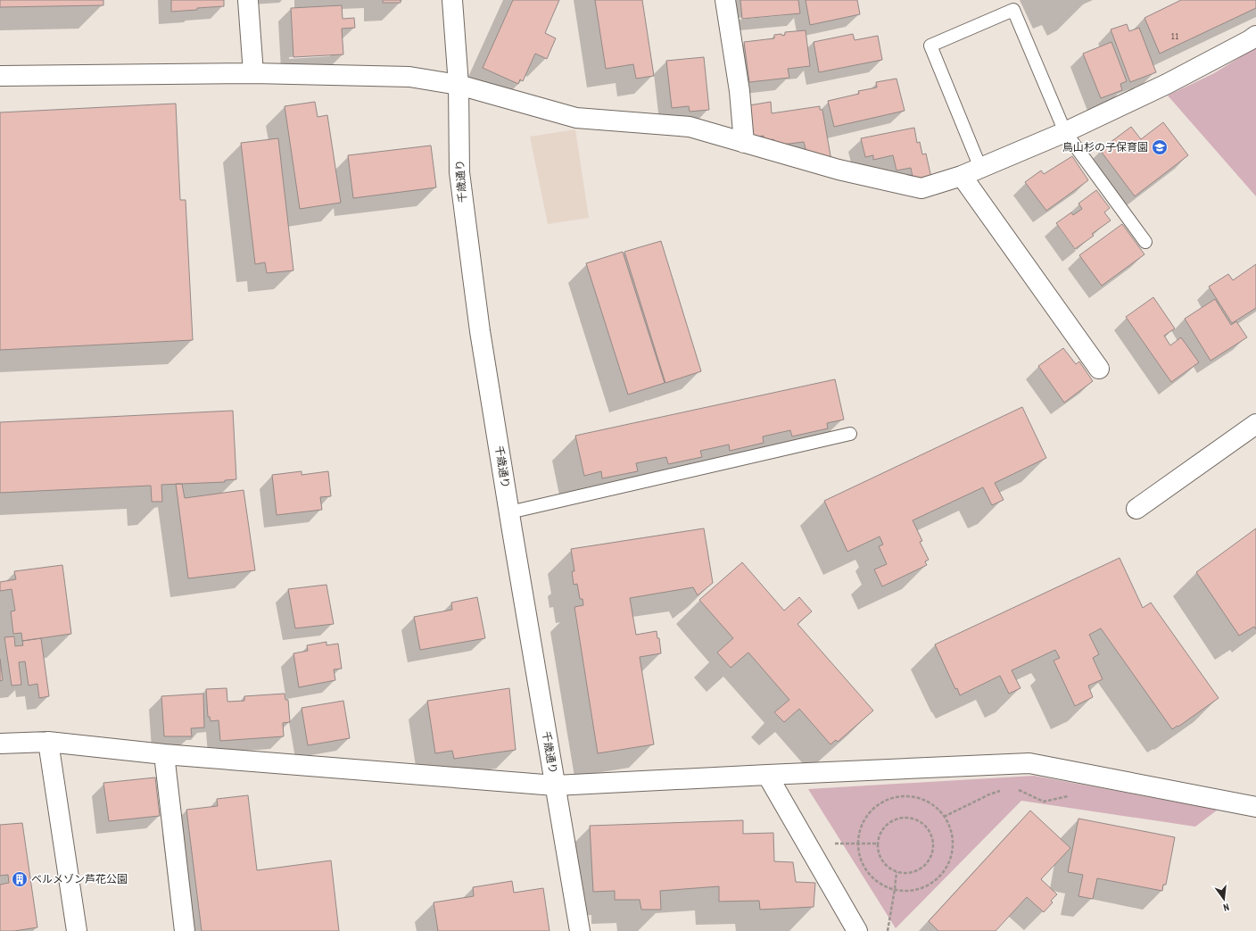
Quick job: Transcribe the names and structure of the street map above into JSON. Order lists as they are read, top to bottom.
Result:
{
  "streets": {
    "street": ["千歳通り"]
  },
  "places": {
    "school or university": ["鳥山杉の子保育園"],
    "building": ["ベルメゾン芦花公園"]
  },
  "house_numbers": ["11"],
  "north": "bottom"
}
